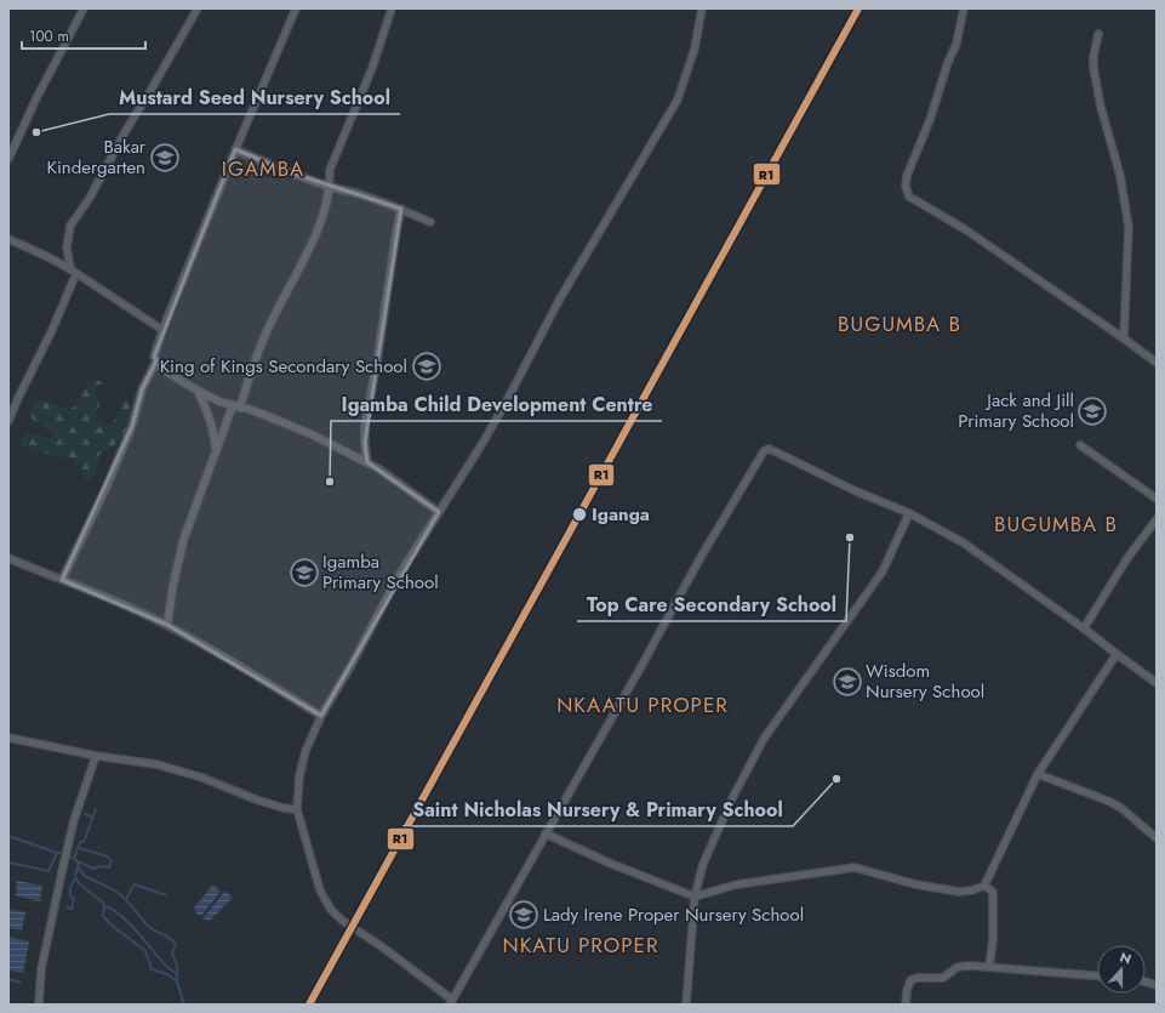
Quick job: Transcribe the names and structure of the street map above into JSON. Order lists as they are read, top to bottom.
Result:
{
  "districts": [
    "IGAMBA",
    "BUGUMBA B",
    "BUGUMBA B",
    "NKAATU PROPER",
    "NKATU PROPER"
  ],
  "places": {
    "other": [
      "Mustard Seed Nursery School",
      "Igamba Child Development Centre",
      "Iganga",
      "Top Care Secondary School",
      "Saint Nicholas Nursery & Primary School"
    ],
    "school or university": [
      "Bakar Kindergarten",
      "King of Kings Secondary School",
      "Jack and Jill Primary School",
      "Igamba Primary School",
      "Wisdom Nursery School",
      "Lady Irene Proper Nursery School"
    ]
  },
  "lines": ["transit line R1"],
  "scale_bar": "100 m",
  "north": "top"
}
